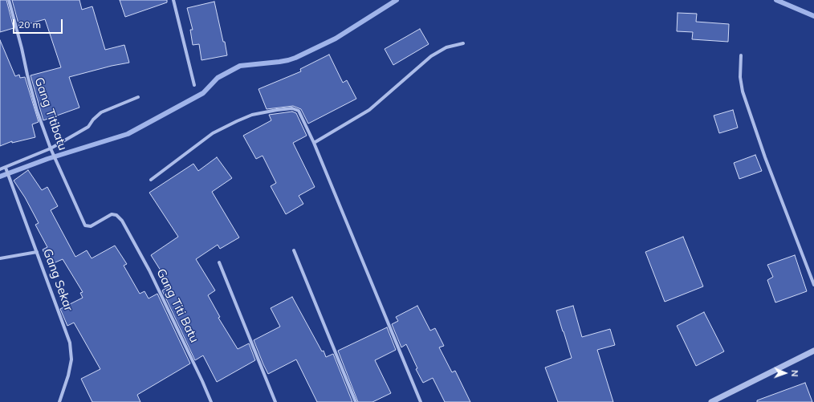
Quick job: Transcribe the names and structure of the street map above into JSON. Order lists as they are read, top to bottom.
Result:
{
  "streets": {
    "street": ["Gang Titibatu", "Gang Sekar", "Gang Titi Batu"]
  },
  "crossings": [
    ["Gang Titibatu", "Gang Titi Batu"]
  ],
  "scale_bar": "20 m",
  "north": "right"
}
